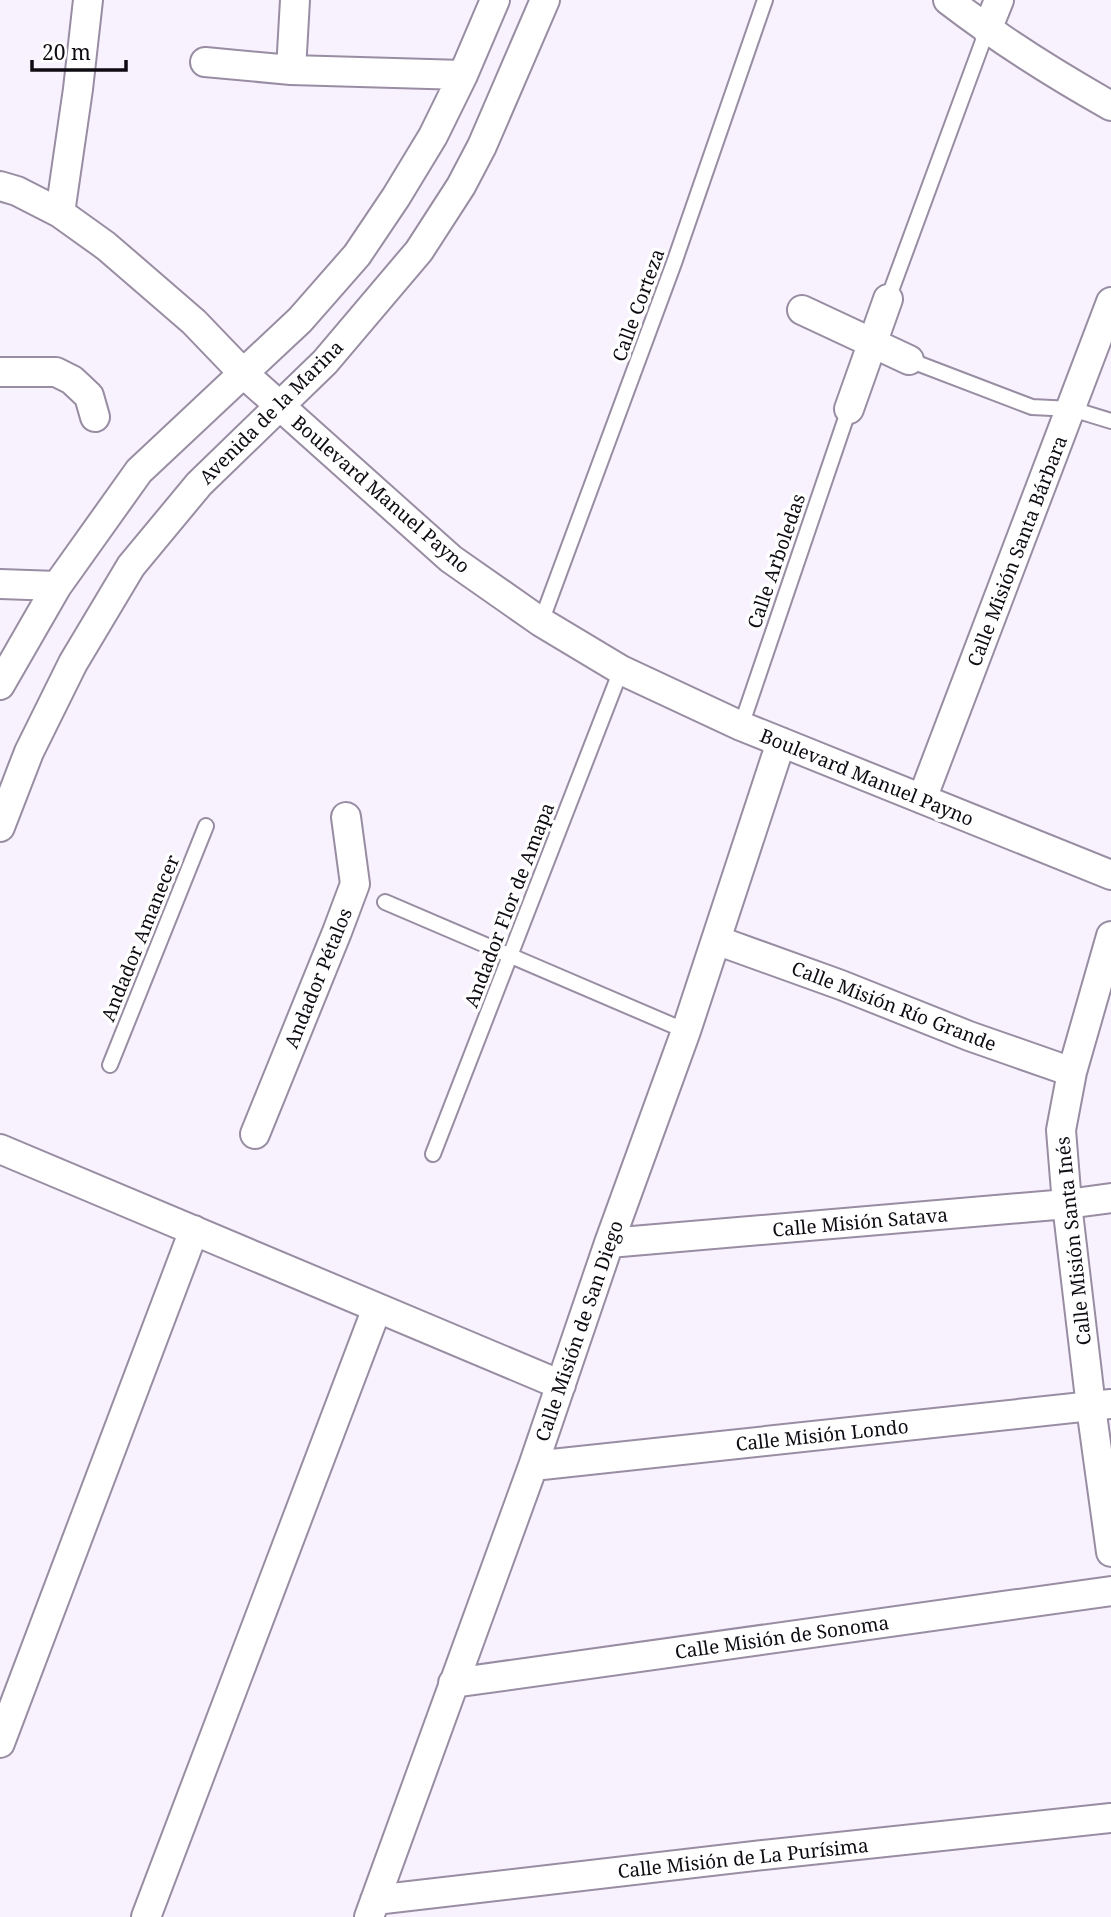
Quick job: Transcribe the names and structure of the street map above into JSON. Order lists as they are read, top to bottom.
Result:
{
  "streets": {
    "street": [
      "Avenida de la Marina",
      "Boulevard Manuel Payno",
      "Calle Misión Santa Bárbara",
      "Andador Pétalos",
      "Calle Misión Río Grande",
      "Calle Misión Satava",
      "Calle Misión Santa Inés",
      "Calle Misión de San Diego",
      "Calle Misión Londo",
      "Calle Misión de Sonoma",
      "Calle Misión de La Purísima"
    ],
    "lane": [
      "Calle Corteza",
      "Calle Arboledas",
      "Andador Flor de Amapa",
      "Andador Amanecer"
    ]
  },
  "crossings": [
    ["Calle Corteza", "Boulevard Manuel Payno"],
    ["Avenida de la Marina", "Boulevard Manuel Payno"],
    ["Boulevard Manuel Payno", "Calle Misión Santa Bárbara"],
    ["Boulevard Manuel Payno", "Calle Arboledas"],
    ["Boulevard Manuel Payno", "Andador Flor de Amapa"],
    ["Boulevard Manuel Payno", "Calle Misión de San Diego"],
    ["Calle Misión Río Grande", "Calle Misión Santa Inés"],
    ["Calle Misión Río Grande", "Calle Misión de San Diego"],
    ["Calle Misión Satava", "Calle Misión Santa Inés"],
    ["Calle Misión Satava", "Calle Misión de San Diego"],
    ["Calle Misión Santa Inés", "Calle Misión Londo"],
    ["Calle Misión de San Diego", "Calle Misión Londo"],
    ["Calle Misión de San Diego", "Calle Misión de Sonoma"],
    ["Calle Misión de San Diego", "Calle Misión de La Purísima"]
  ],
  "scale_bar": "20 m"
}
